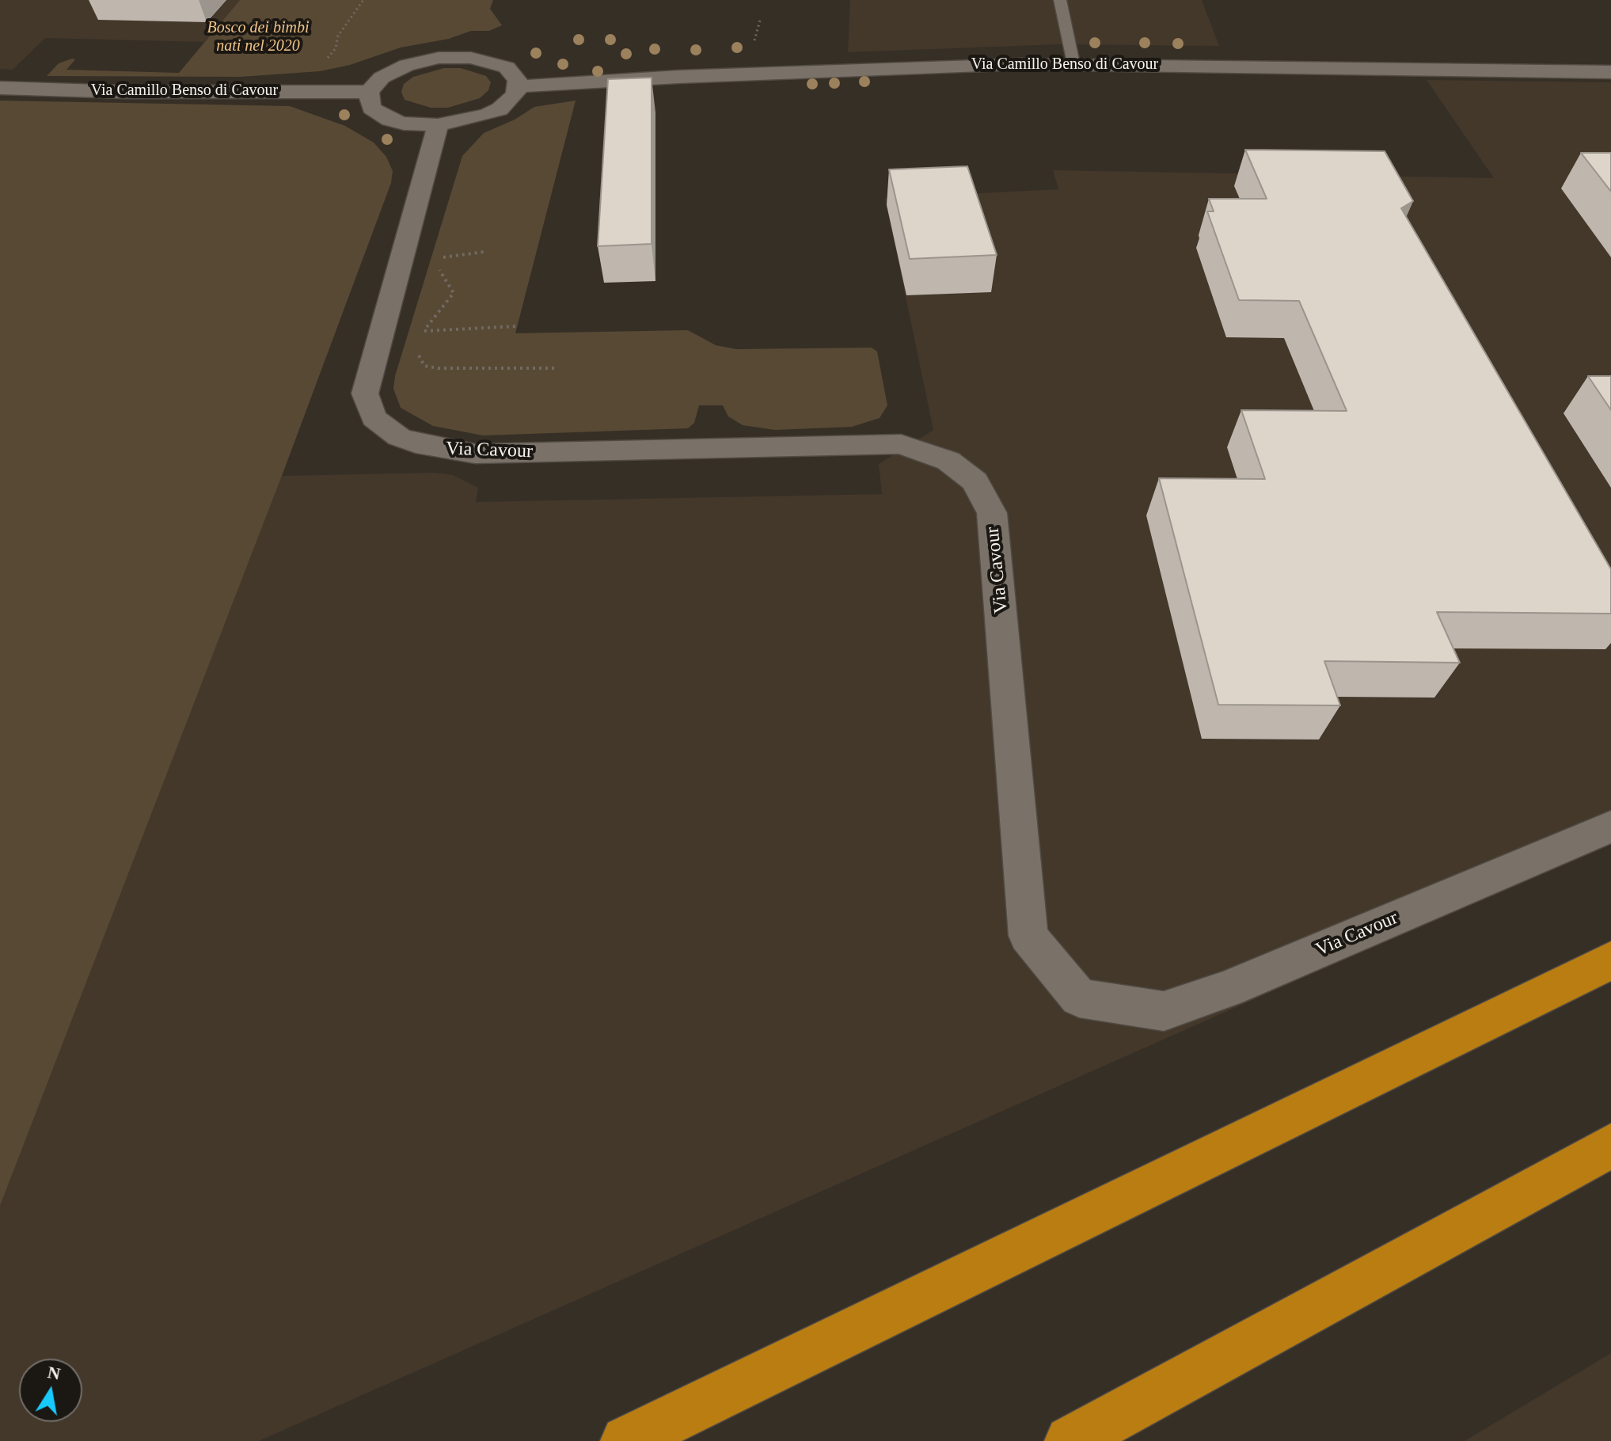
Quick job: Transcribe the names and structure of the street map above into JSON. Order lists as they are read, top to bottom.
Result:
{
  "streets": {
    "street": ["Via Camillo Benso di Cavour", "Via Cavour"]
  },
  "parks": ["Bosco dei bimbi nati nel 2020"],
  "north": "top"
}
